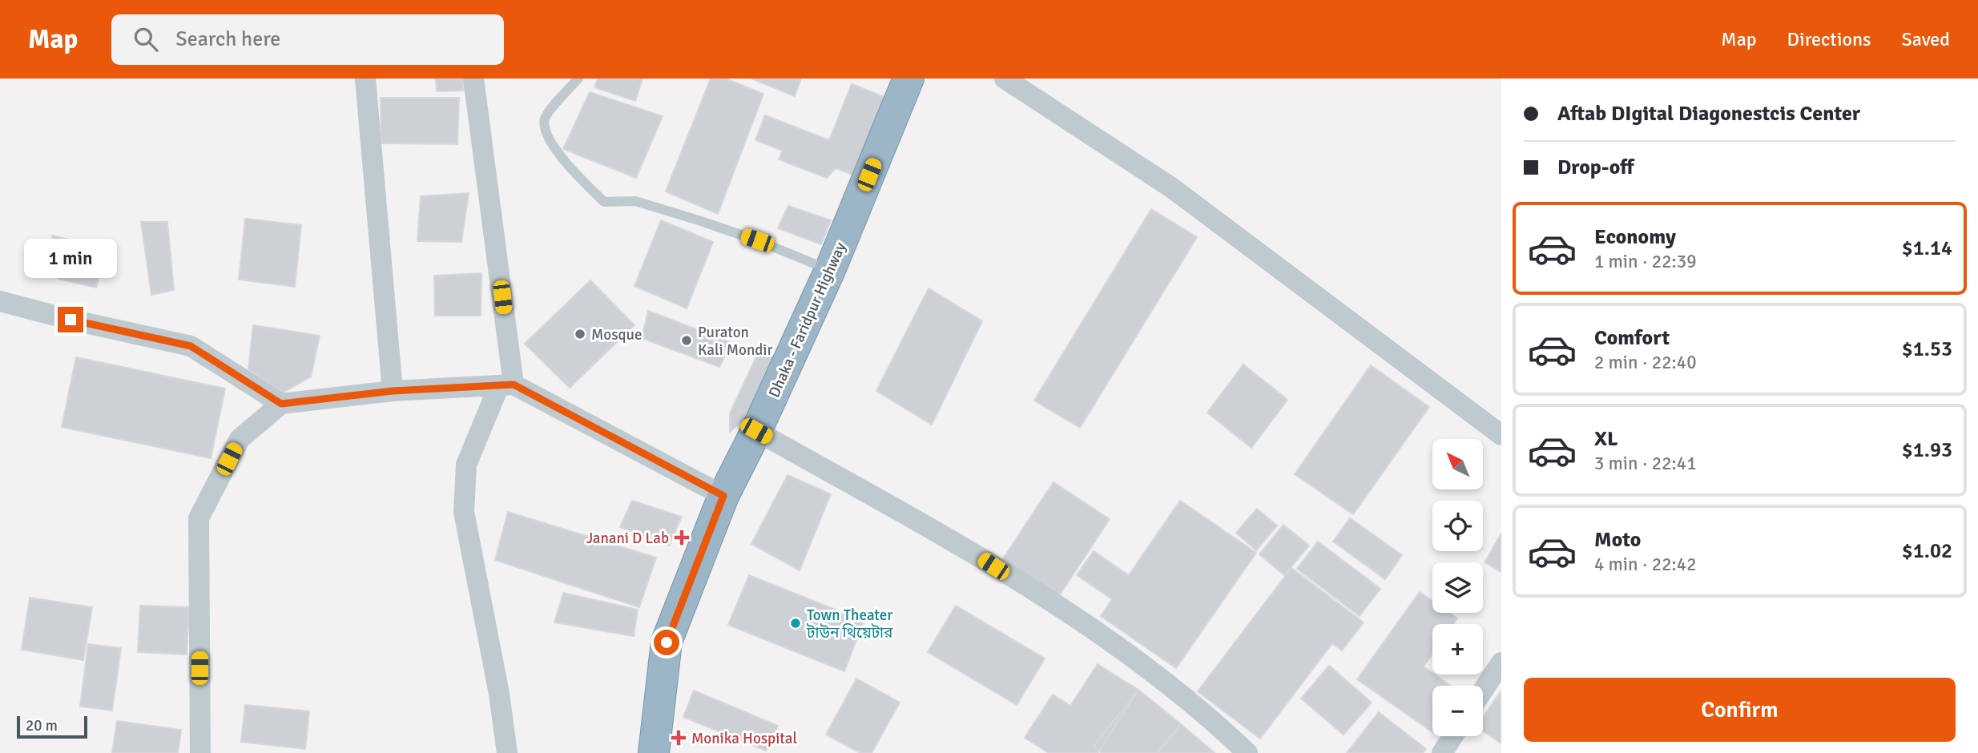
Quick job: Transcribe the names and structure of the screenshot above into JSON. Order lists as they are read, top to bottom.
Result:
{
  "streets": {
    "highway": ["Dhaka - Faridpur Highway"]
  },
  "places": {
    "other": ["Mosque", "Puraton Kali Mondir", "Town Theater টাউন থিয়েটার"],
    "health": ["Janani D Lab", "Monika Hospital"]
  },
  "scale_bar": "20 m",
  "north": "top left",
  "page": {
    "header": "Map",
    "search": "Search here",
    "nav": ["Map", "Directions", "Saved"],
    "banner": ["Aftab DIgital Diagonestcis Center", "Drop-off"],
    "list": [
      {
        "name": "Economy",
        "note": "1 min · 22:39",
        "value": "$1.14"
      },
      {
        "name": "Comfort",
        "note": "2 min · 22:40",
        "value": "$1.53"
      },
      {
        "name": "XL",
        "note": "3 min · 22:41",
        "value": "$1.93"
      },
      {
        "name": "Moto",
        "note": "4 min · 22:42",
        "value": "$1.02"
      }
    ],
    "bubble": "1 min",
    "map_buttons": ["+", "−"],
    "buttons": "Confirm",
    "scale": "20 m"
  }
}
